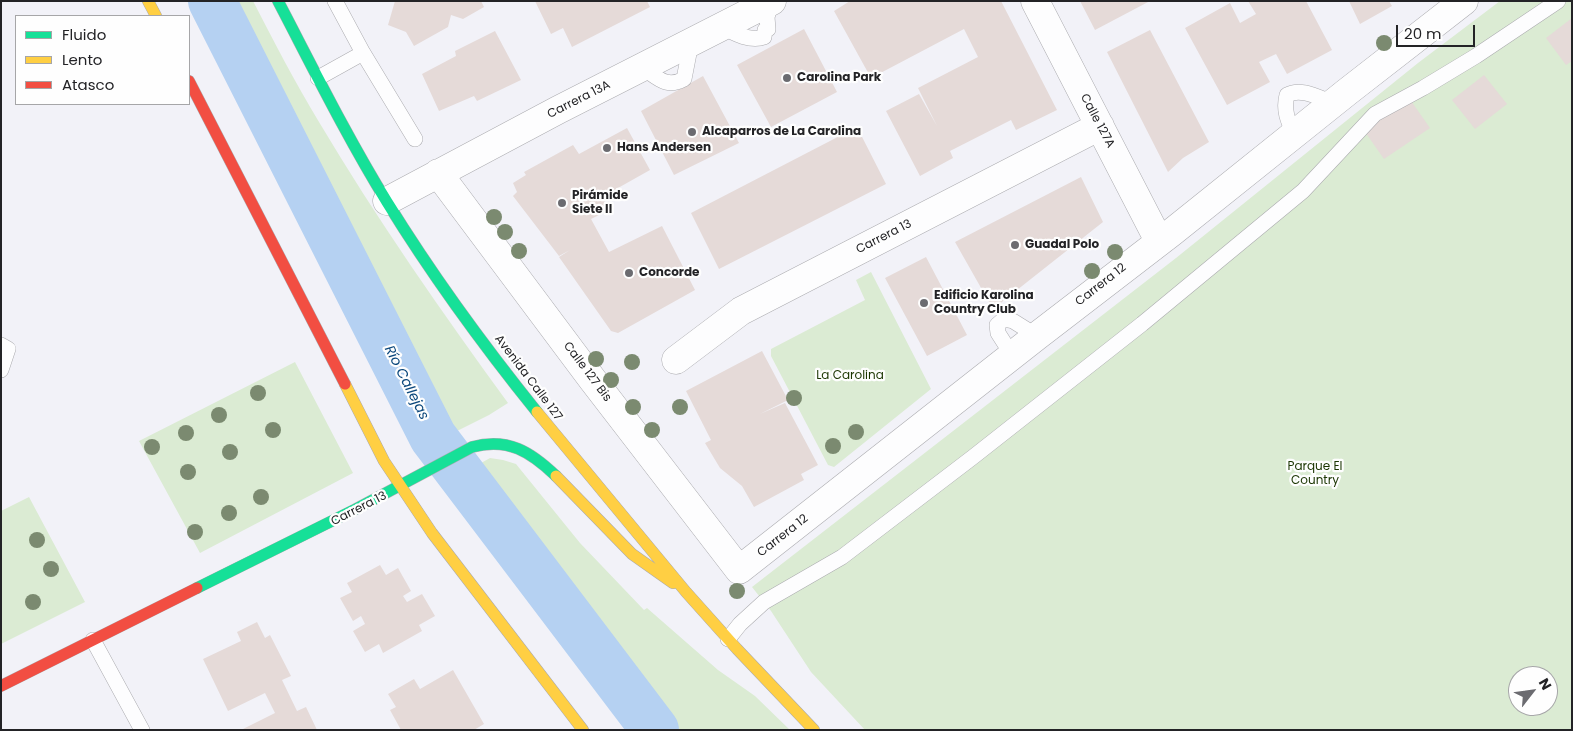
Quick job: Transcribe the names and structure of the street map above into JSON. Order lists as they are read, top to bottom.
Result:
{
  "streets": {
    "main road": ["Carrera 13", "Avenida Calle 127"],
    "street": [
      "Carrera 13A",
      "Calle 127A",
      "Carrera 12",
      "Calle 127 Bis"
    ]
  },
  "crossings": [
    ["Carrera 13A", "Calle 127 Bis"],
    ["Carrera 13A", "Avenida Calle 127"],
    ["Calle 127A", "Carrera 13"],
    ["Calle 127A", "Carrera 12"],
    ["Carrera 13", "Avenida Calle 127"],
    ["Carrera 12", "Calle 127 Bis"]
  ],
  "water": ["Río Callejas"],
  "parks": ["La Carolina", "Parque El Country"],
  "places": [
    "Carolina Park",
    "Alcaparros de La Carolina",
    "Hans Andersen",
    "Pirámide Siete II",
    "Guadal Polo",
    "Concorde",
    "Edificio Karolina Country Club"
  ],
  "legend": ["Fluido", "Lento", "Atasco"],
  "scale_bar": "20 m",
  "north": "top right"
}
